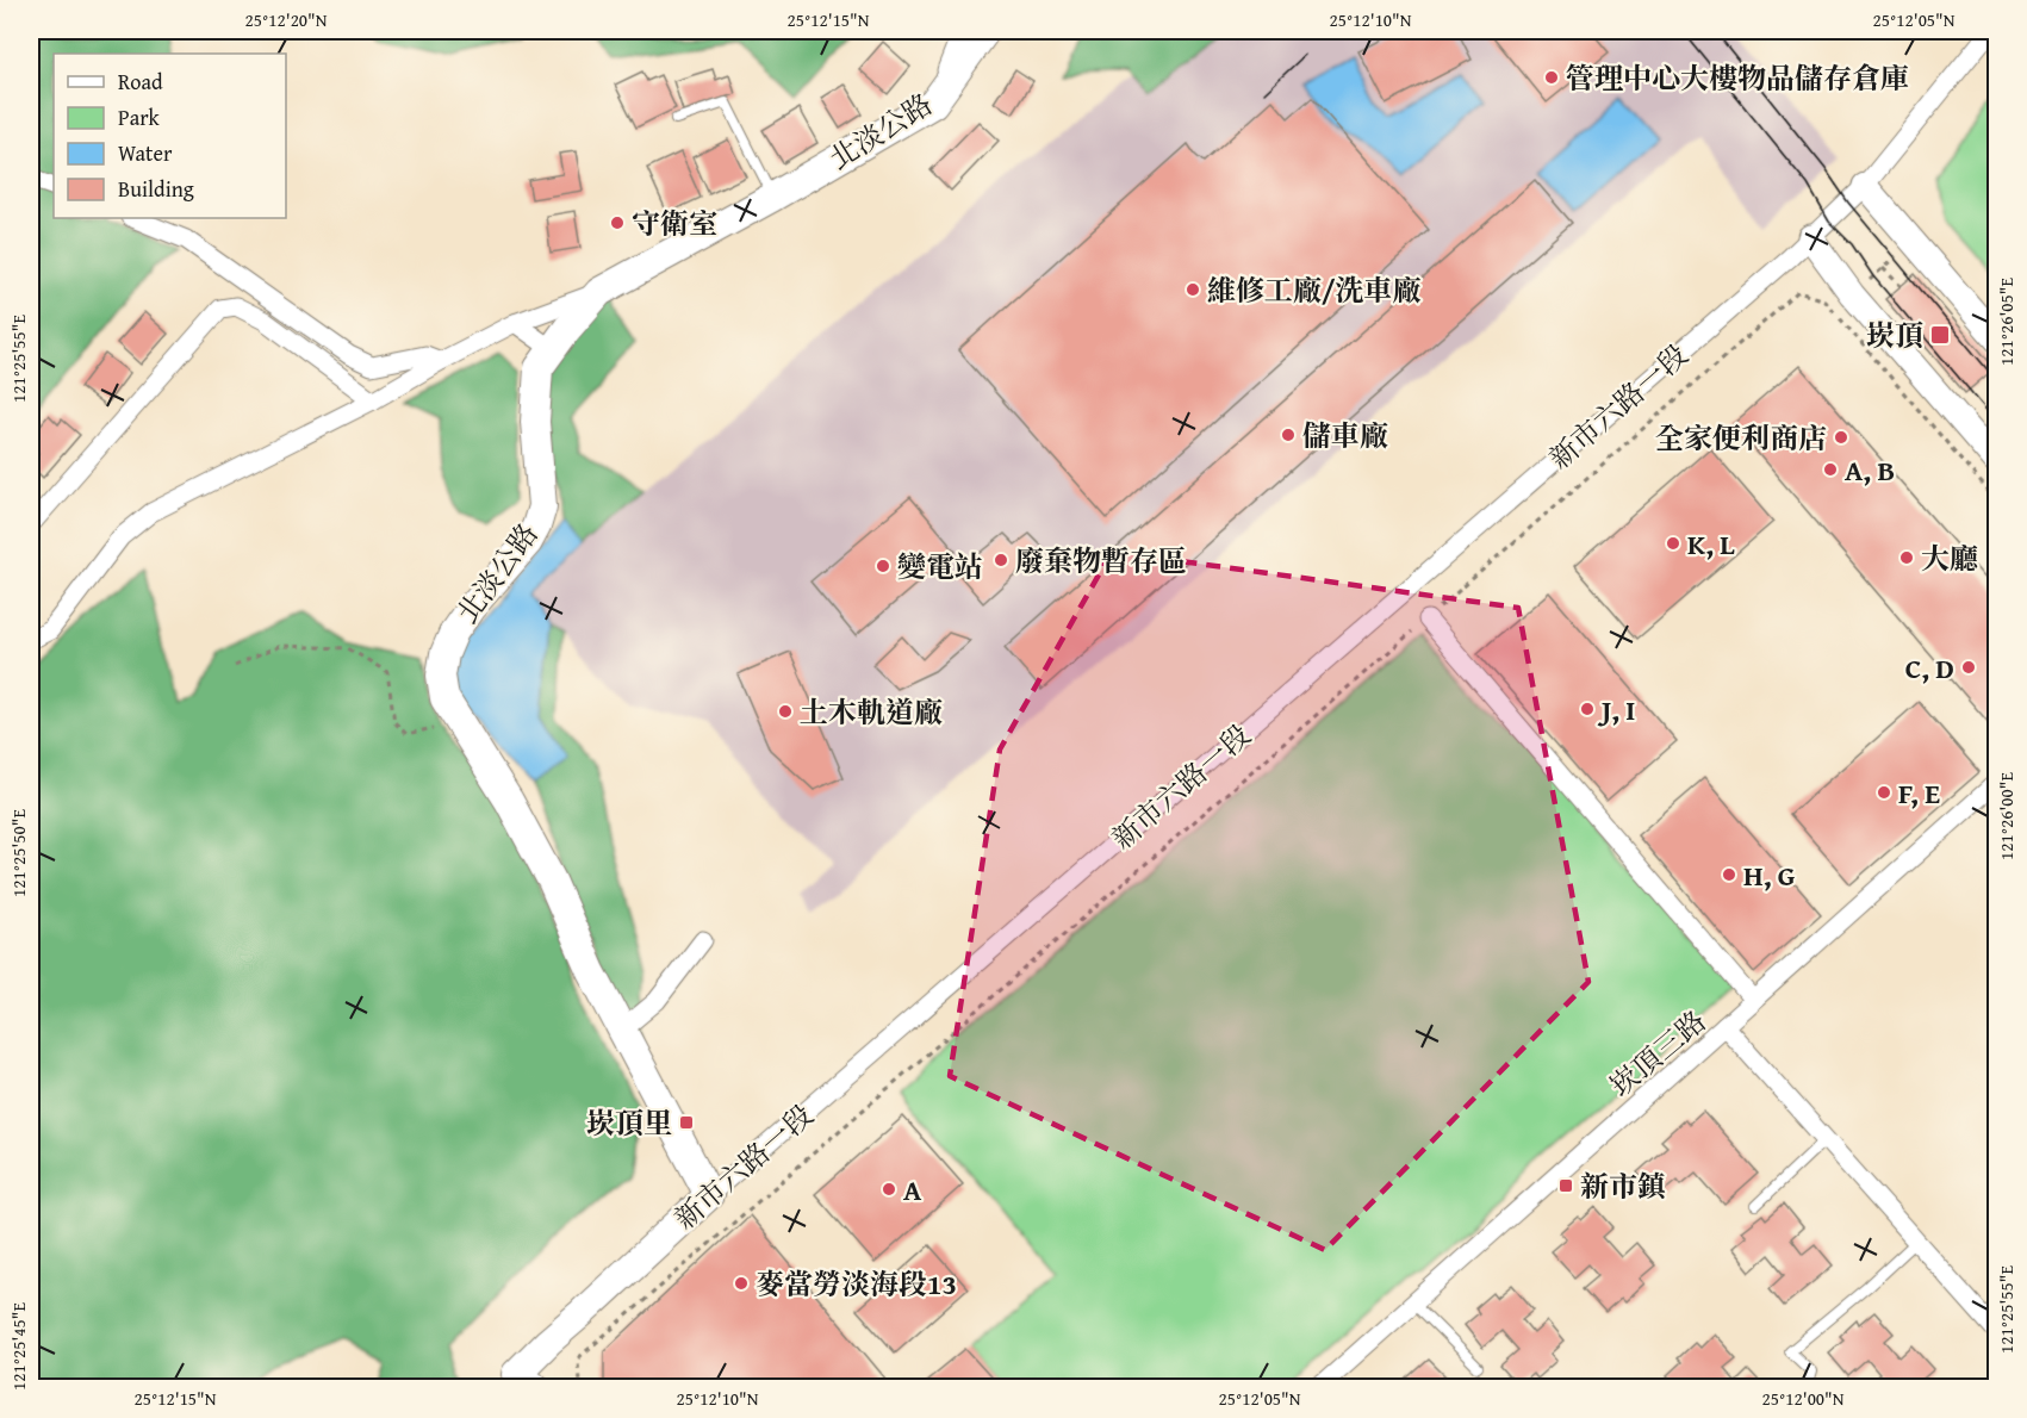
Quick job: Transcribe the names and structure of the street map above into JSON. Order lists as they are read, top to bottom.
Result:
{
  "streets": {
    "main road": ["北淡公路", "新市六路一段"],
    "street": ["崁頂三路"]
  },
  "crossings": [
    ["北淡公路", "新市六路一段"]
  ],
  "places": {
    "other": [
      "管理中心大樓物品儲存倉庫",
      "守衛室",
      "維修工廠/洗車廠",
      "儲車廠",
      "全家便利商店",
      "A, B",
      "K, L",
      "大廳",
      "廢棄物暫存區",
      "變電站",
      "C, D",
      "J, I",
      "土木軌道廠",
      "F, E",
      "H, G",
      "A",
      "麥當勞淡海段13"
    ],
    "transit": ["崁頂", "崁頂里", "新市鎮"]
  },
  "legend": [
    "Road",
    "Park",
    "Water",
    "Building"
  ],
  "coordinates": [
    "25°12'20\"N",
    "25°12'15\"N",
    "25°12'10\"N",
    "25°12'05\"N",
    "121°26'05\"E",
    "121°25'55\"E",
    "121°26'00\"E",
    "121°25'50\"E",
    "121°25'45\"E",
    "25°12'00\"N"
  ]
}
